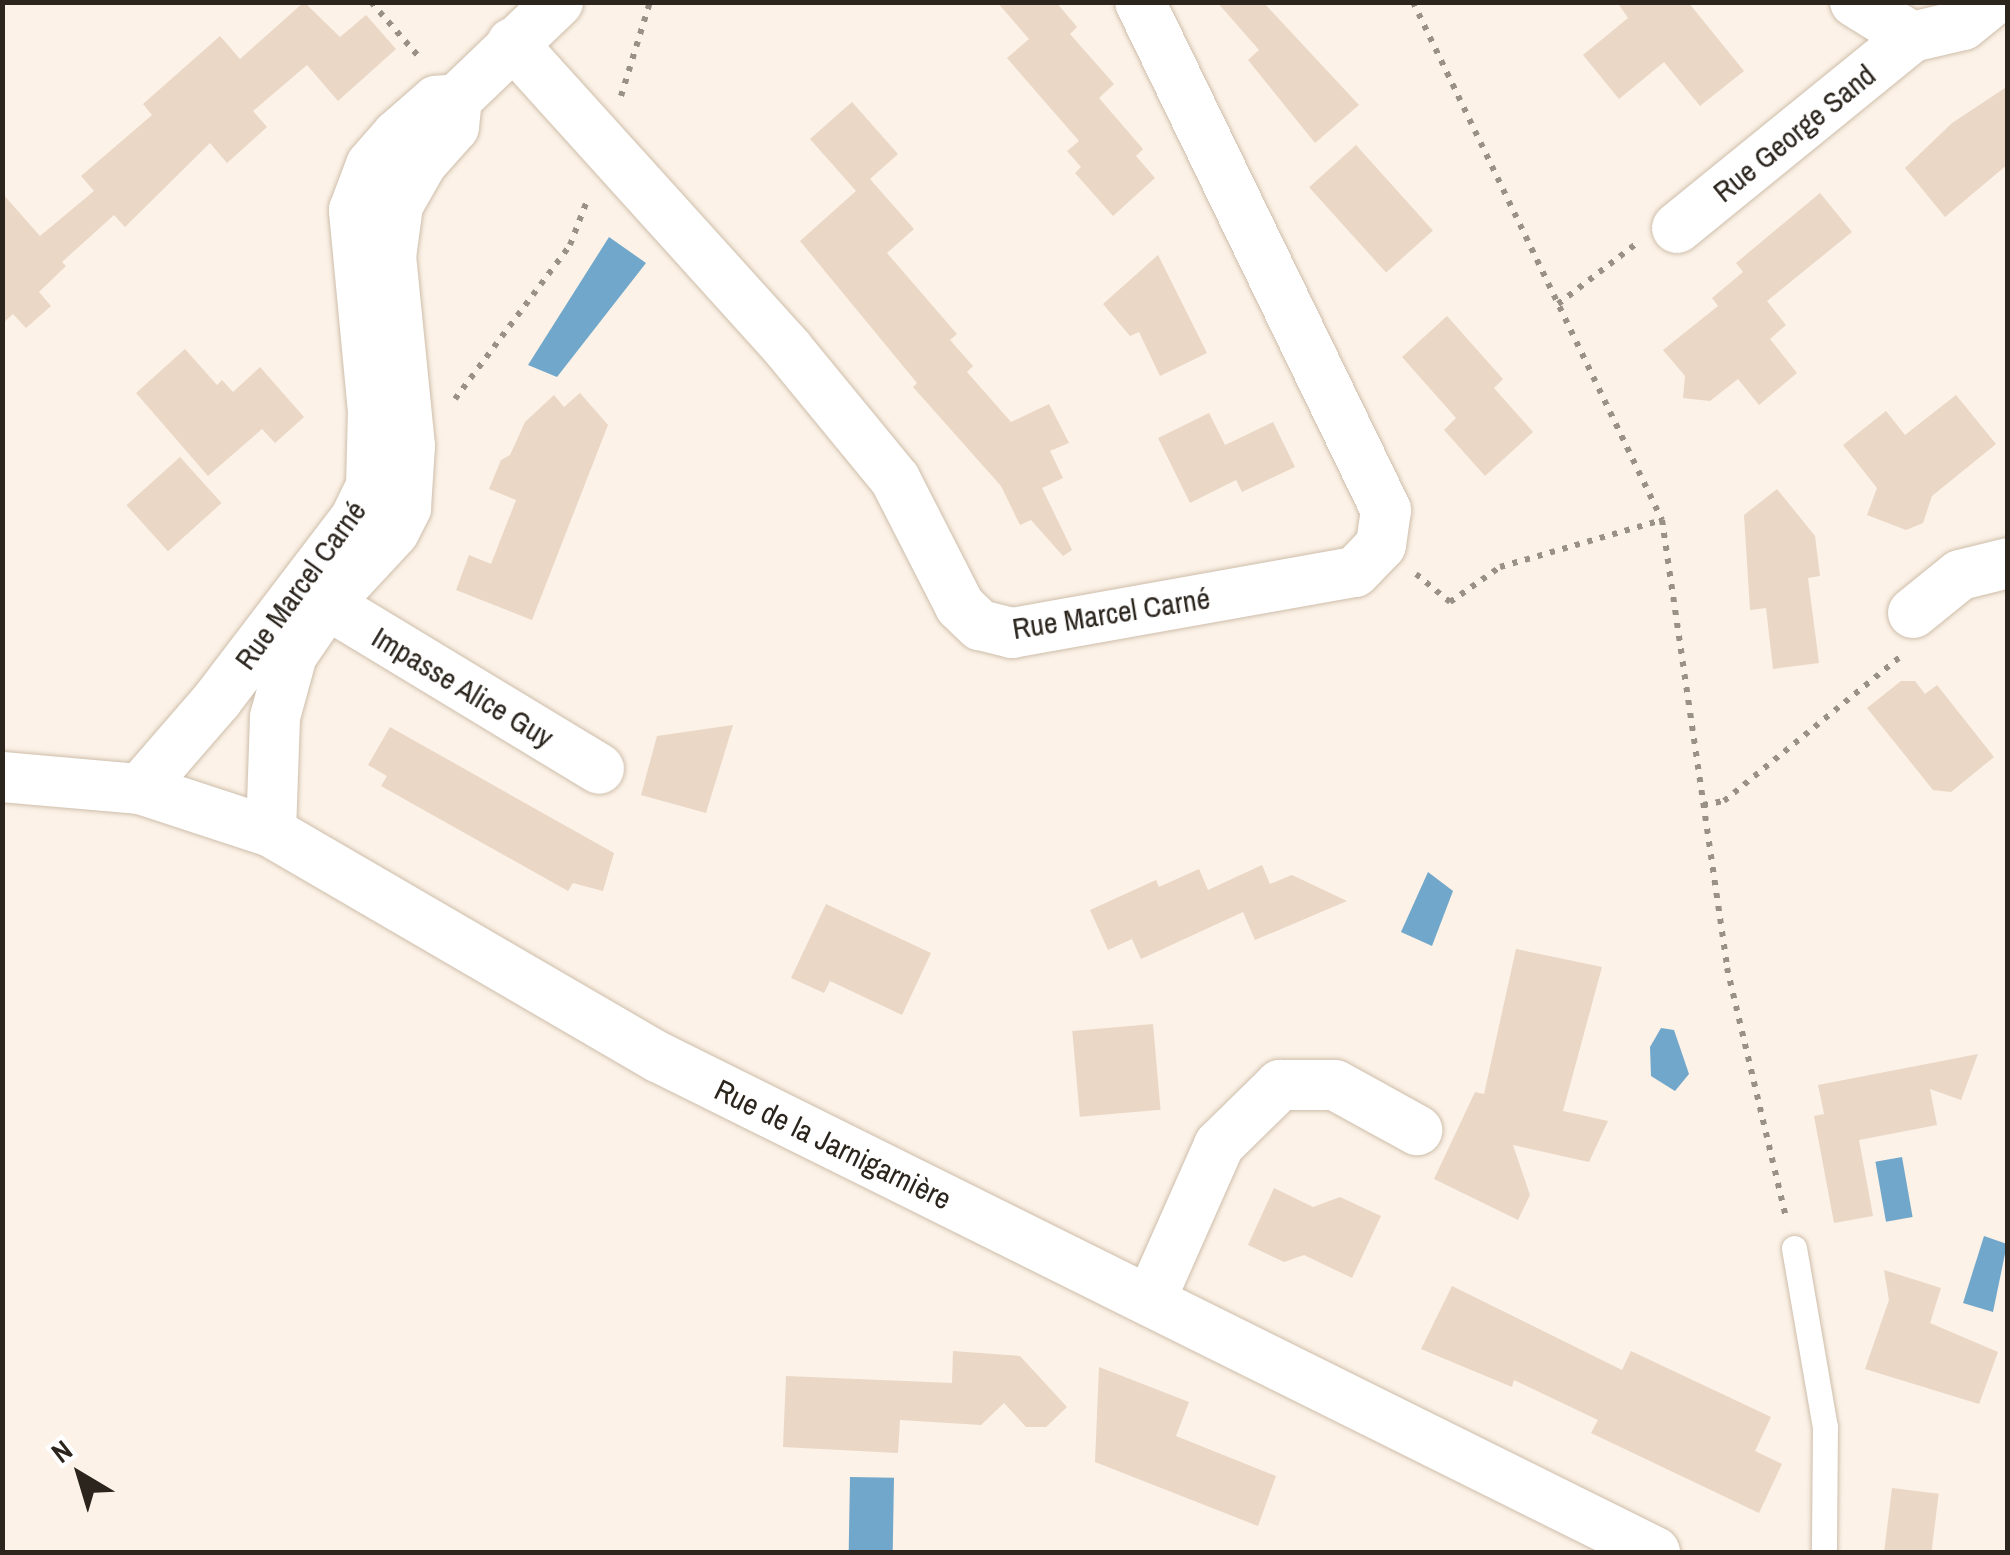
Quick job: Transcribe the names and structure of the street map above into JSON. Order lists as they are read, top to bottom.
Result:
{
  "streets": {
    "street": [
      "Rue George Sand",
      "Rue Marcel Carné",
      "Impasse Alice Guy",
      "Rue de la Jarnigarnière"
    ]
  },
  "crossings": [
    ["Rue Marcel Carné", "Impasse Alice Guy"],
    ["Rue Marcel Carné", "Rue de la Jarnigarnière"]
  ],
  "north": "top left"
}
